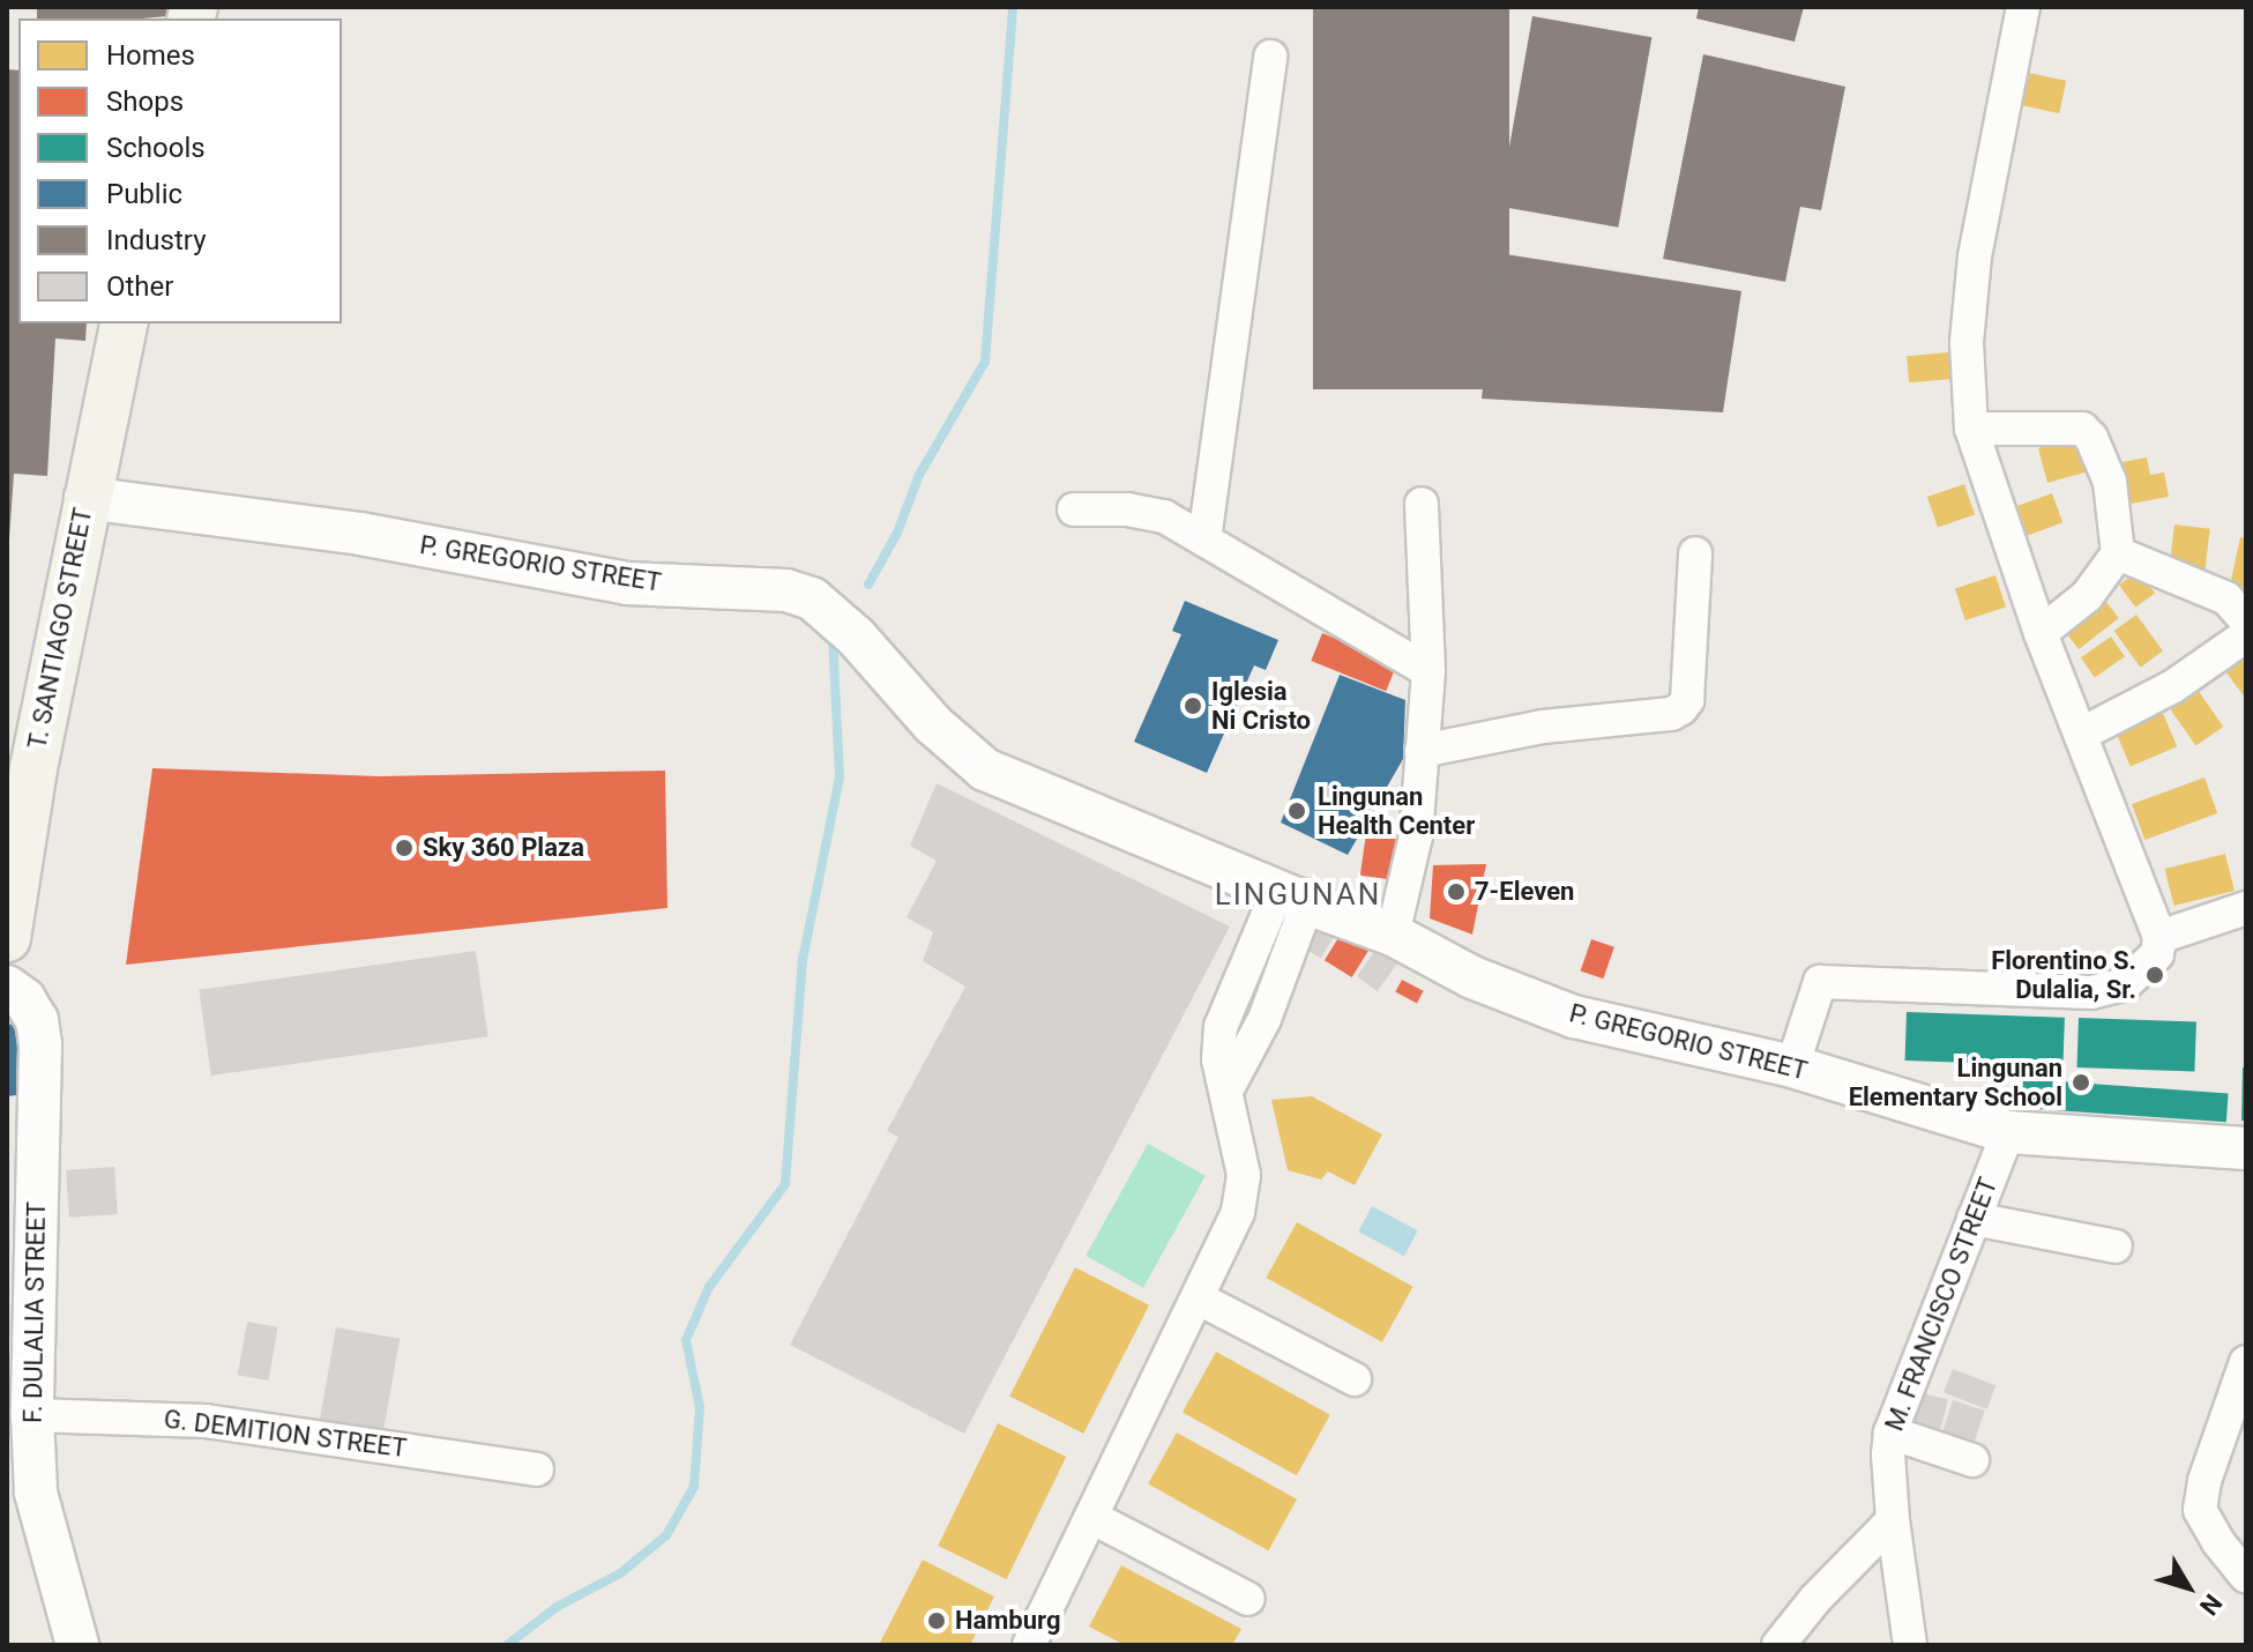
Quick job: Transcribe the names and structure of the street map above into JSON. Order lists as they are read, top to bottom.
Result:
{
  "streets": {
    "main road": ["T. SANTIAGO STREET"],
    "street": [
      "P. GREGORIO STREET",
      "M. FRANCISCO STREET",
      "F. DULALIA STREET",
      "G. DEMITION STREET"
    ]
  },
  "crossings": [
    ["P. GREGORIO STREET", "T. SANTIAGO STREET"],
    ["P. GREGORIO STREET", "M. FRANCISCO STREET"],
    ["F. DULALIA STREET", "G. DEMITION STREET"]
  ],
  "districts": ["LINGUNAN"],
  "places": [
    "Iglesia Ni Cristo",
    "Lingunan Health Center",
    "Sky 360 Plaza",
    "7-Eleven",
    "Florentino S. Dulalia, Sr.",
    "Lingunan Elementary School",
    "Hamburg"
  ],
  "legend": [
    "Homes",
    "Shops",
    "Schools",
    "Public",
    "Industry",
    "Other"
  ],
  "north": "bottom right"
}
